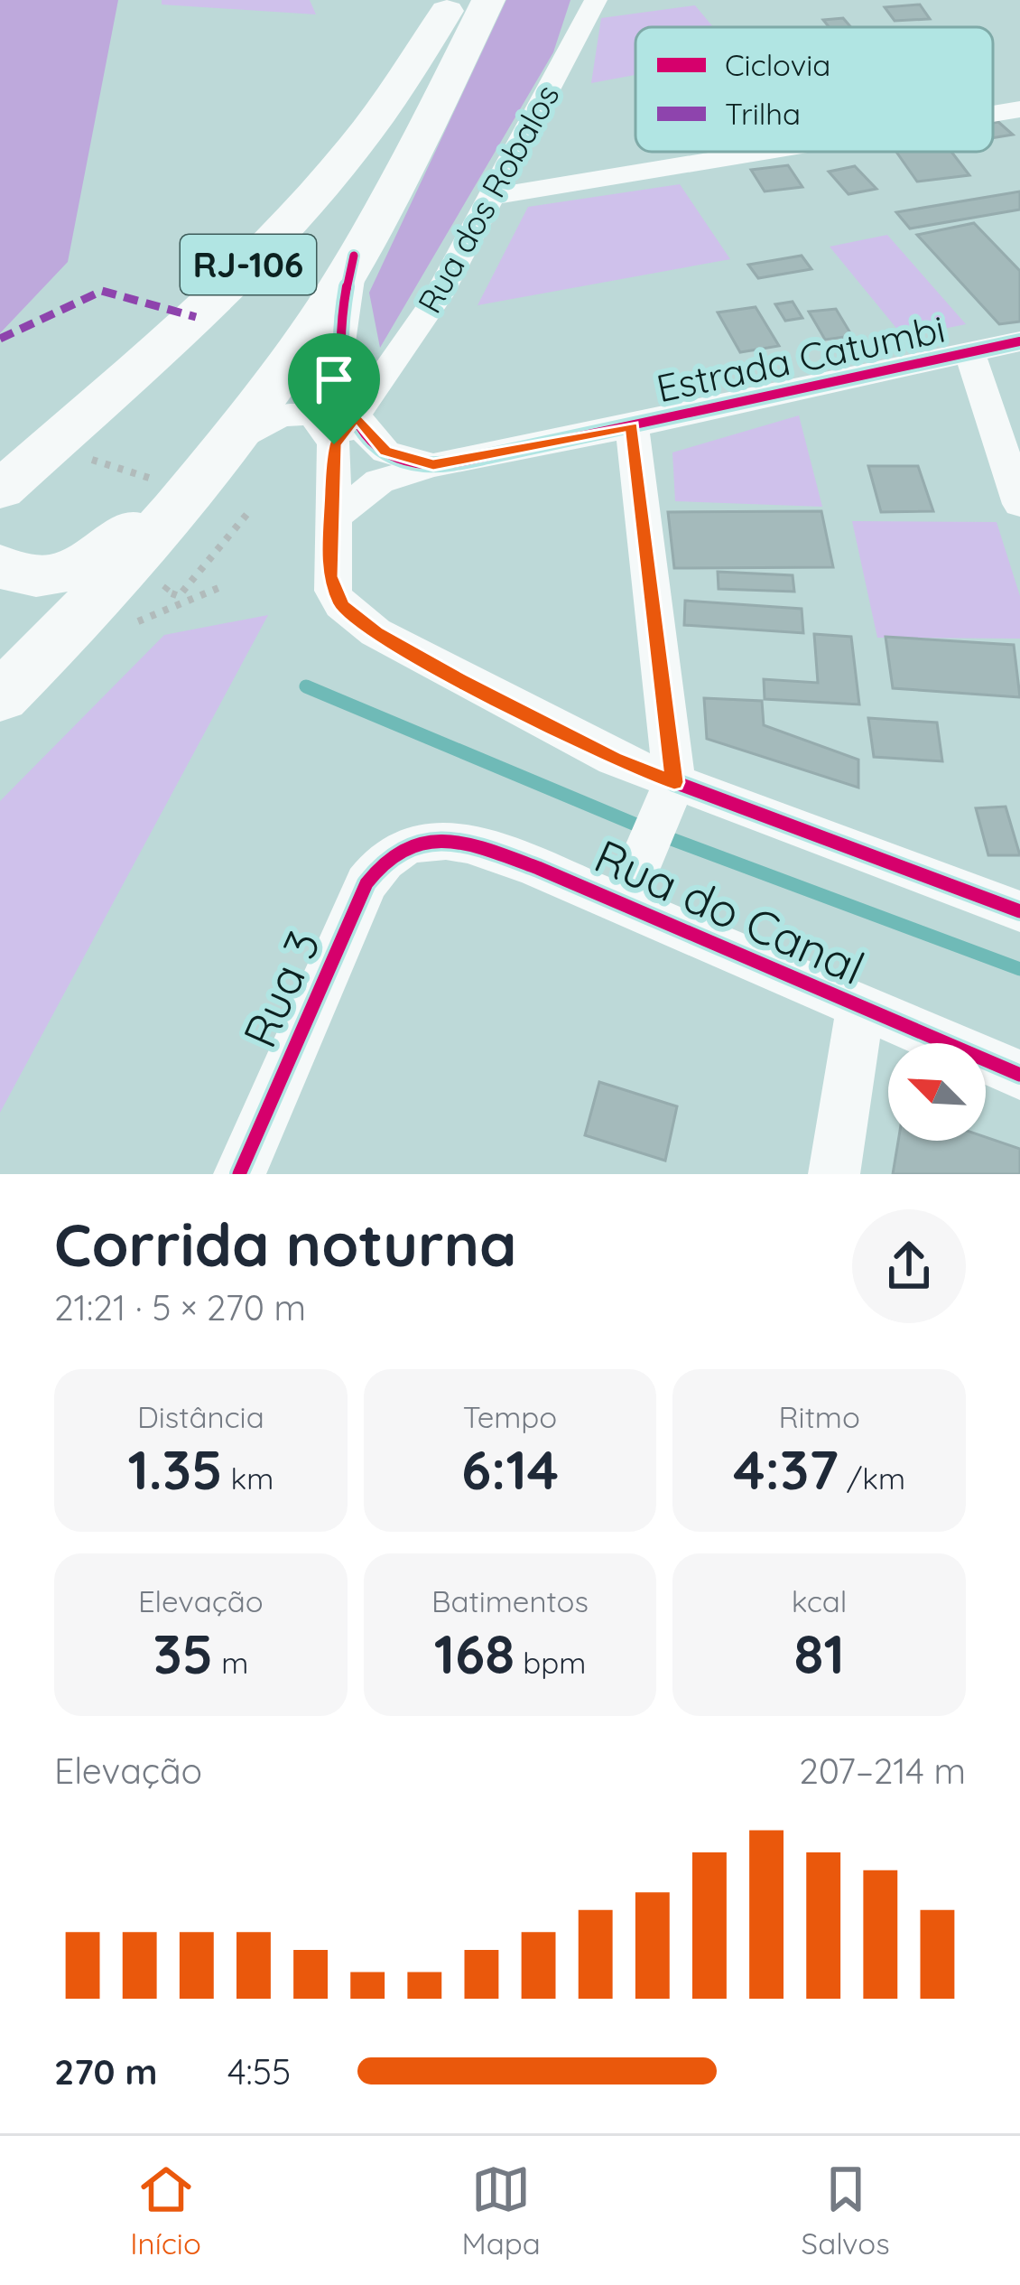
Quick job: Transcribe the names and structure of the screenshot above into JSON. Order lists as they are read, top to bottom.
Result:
{
  "streets": {
    "highway": ["RJ-106"],
    "street": [
      "Rua dos Robalos",
      "Estrada Catumbi",
      "Rua do Canal",
      "Rua 3"
    ]
  },
  "crossings": [
    ["Rua dos Robalos", "Estrada Catumbi"],
    ["RJ-106", "Estrada Catumbi"],
    ["Rua do Canal", "Rua 3"]
  ],
  "legend": ["Ciclovia", "Trilha"],
  "north": "top left",
  "page": {
    "heading": ["Corrida noturna", "21:21 · 5 × 270 m"],
    "stats": [
      ["Distância", "1.35 km"],
      ["Tempo", "6:14"],
      ["Ritmo", "4:37 /km"],
      ["Elevação", "35 m"],
      ["Batimentos", "168 bpm"],
      ["kcal", "81"]
    ],
    "chart": ["Elevação", "207–214 m"],
    "list": [
      {
        "name": "270 m",
        "note": "4:55"
      }
    ],
    "tabs": ["Início", "Mapa", "Salvos"]
  }
}
